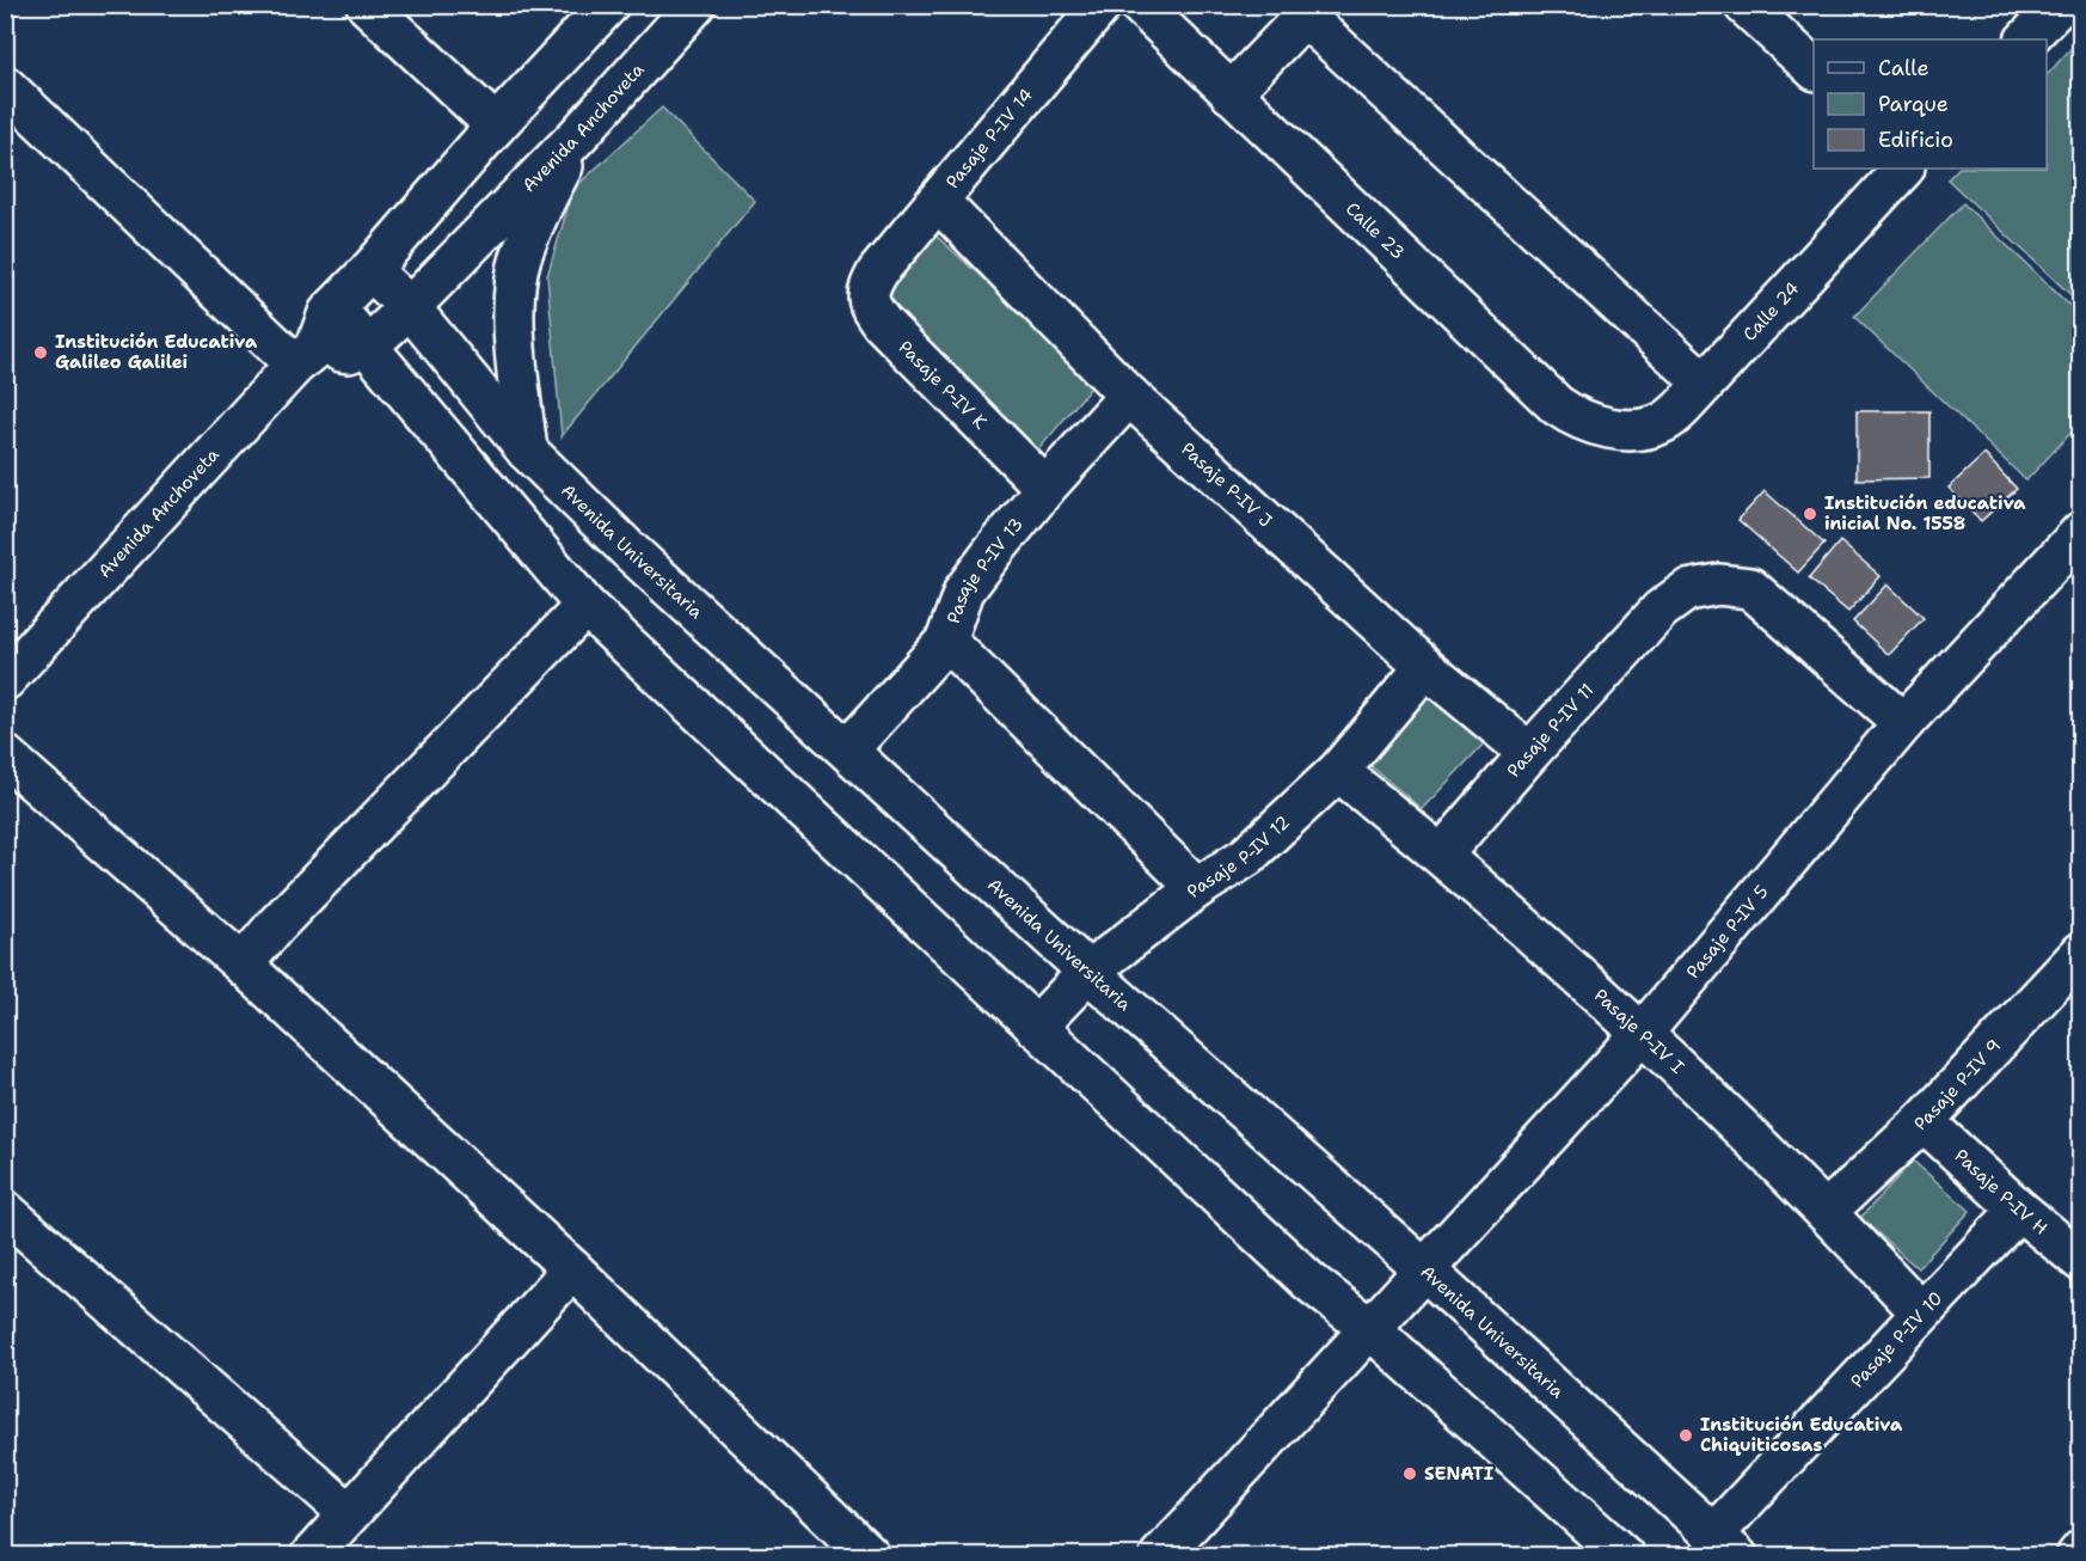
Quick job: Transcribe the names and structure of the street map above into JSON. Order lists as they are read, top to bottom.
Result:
{
  "streets": {
    "street": [
      "Avenida Anchoveta",
      "Pasaje P-IV 14",
      "Calle 23",
      "Calle 24",
      "Pasaje P-IV K",
      "Pasaje P-IV J",
      "Avenida Universitaria",
      "Pasaje P-IV 13",
      "Pasaje P-IV 11",
      "Pasaje P-IV 12",
      "Pasaje P-IV 5",
      "Pasaje P-IV I",
      "Pasaje P-IV 9",
      "Pasaje P-IV H",
      "Pasaje P-IV 10"
    ]
  },
  "crossings": [
    ["Avenida Anchoveta", "Avenida Universitaria"],
    ["Pasaje P-IV 14", "Pasaje P-IV K"],
    ["Pasaje P-IV 14", "Pasaje P-IV J"],
    ["Calle 23", "Calle 24"],
    ["Pasaje P-IV K", "Pasaje P-IV 13"],
    ["Pasaje P-IV J", "Pasaje P-IV 13"],
    ["Pasaje P-IV J", "Pasaje P-IV 11"],
    ["Pasaje P-IV J", "Pasaje P-IV 12"],
    ["Avenida Universitaria", "Pasaje P-IV 13"],
    ["Avenida Universitaria", "Pasaje P-IV 12"],
    ["Avenida Universitaria", "Pasaje P-IV 5"],
    ["Avenida Universitaria", "Pasaje P-IV 10"],
    ["Pasaje P-IV 11", "Pasaje P-IV 5"],
    ["Pasaje P-IV 11", "Pasaje P-IV I"],
    ["Pasaje P-IV 12", "Pasaje P-IV I"],
    ["Pasaje P-IV 5", "Pasaje P-IV I"],
    ["Pasaje P-IV I", "Pasaje P-IV 9"],
    ["Pasaje P-IV I", "Pasaje P-IV 10"],
    ["Pasaje P-IV 9", "Pasaje P-IV H"],
    ["Pasaje P-IV H", "Pasaje P-IV 10"]
  ],
  "places": [
    "Institución Educativa Galileo Galilei",
    "Institución educativa inicial No. 1558",
    "Institución Educativa Chiquiticosas",
    "SENATI"
  ],
  "legend": ["Calle", "Parque", "Edificio"]
}
